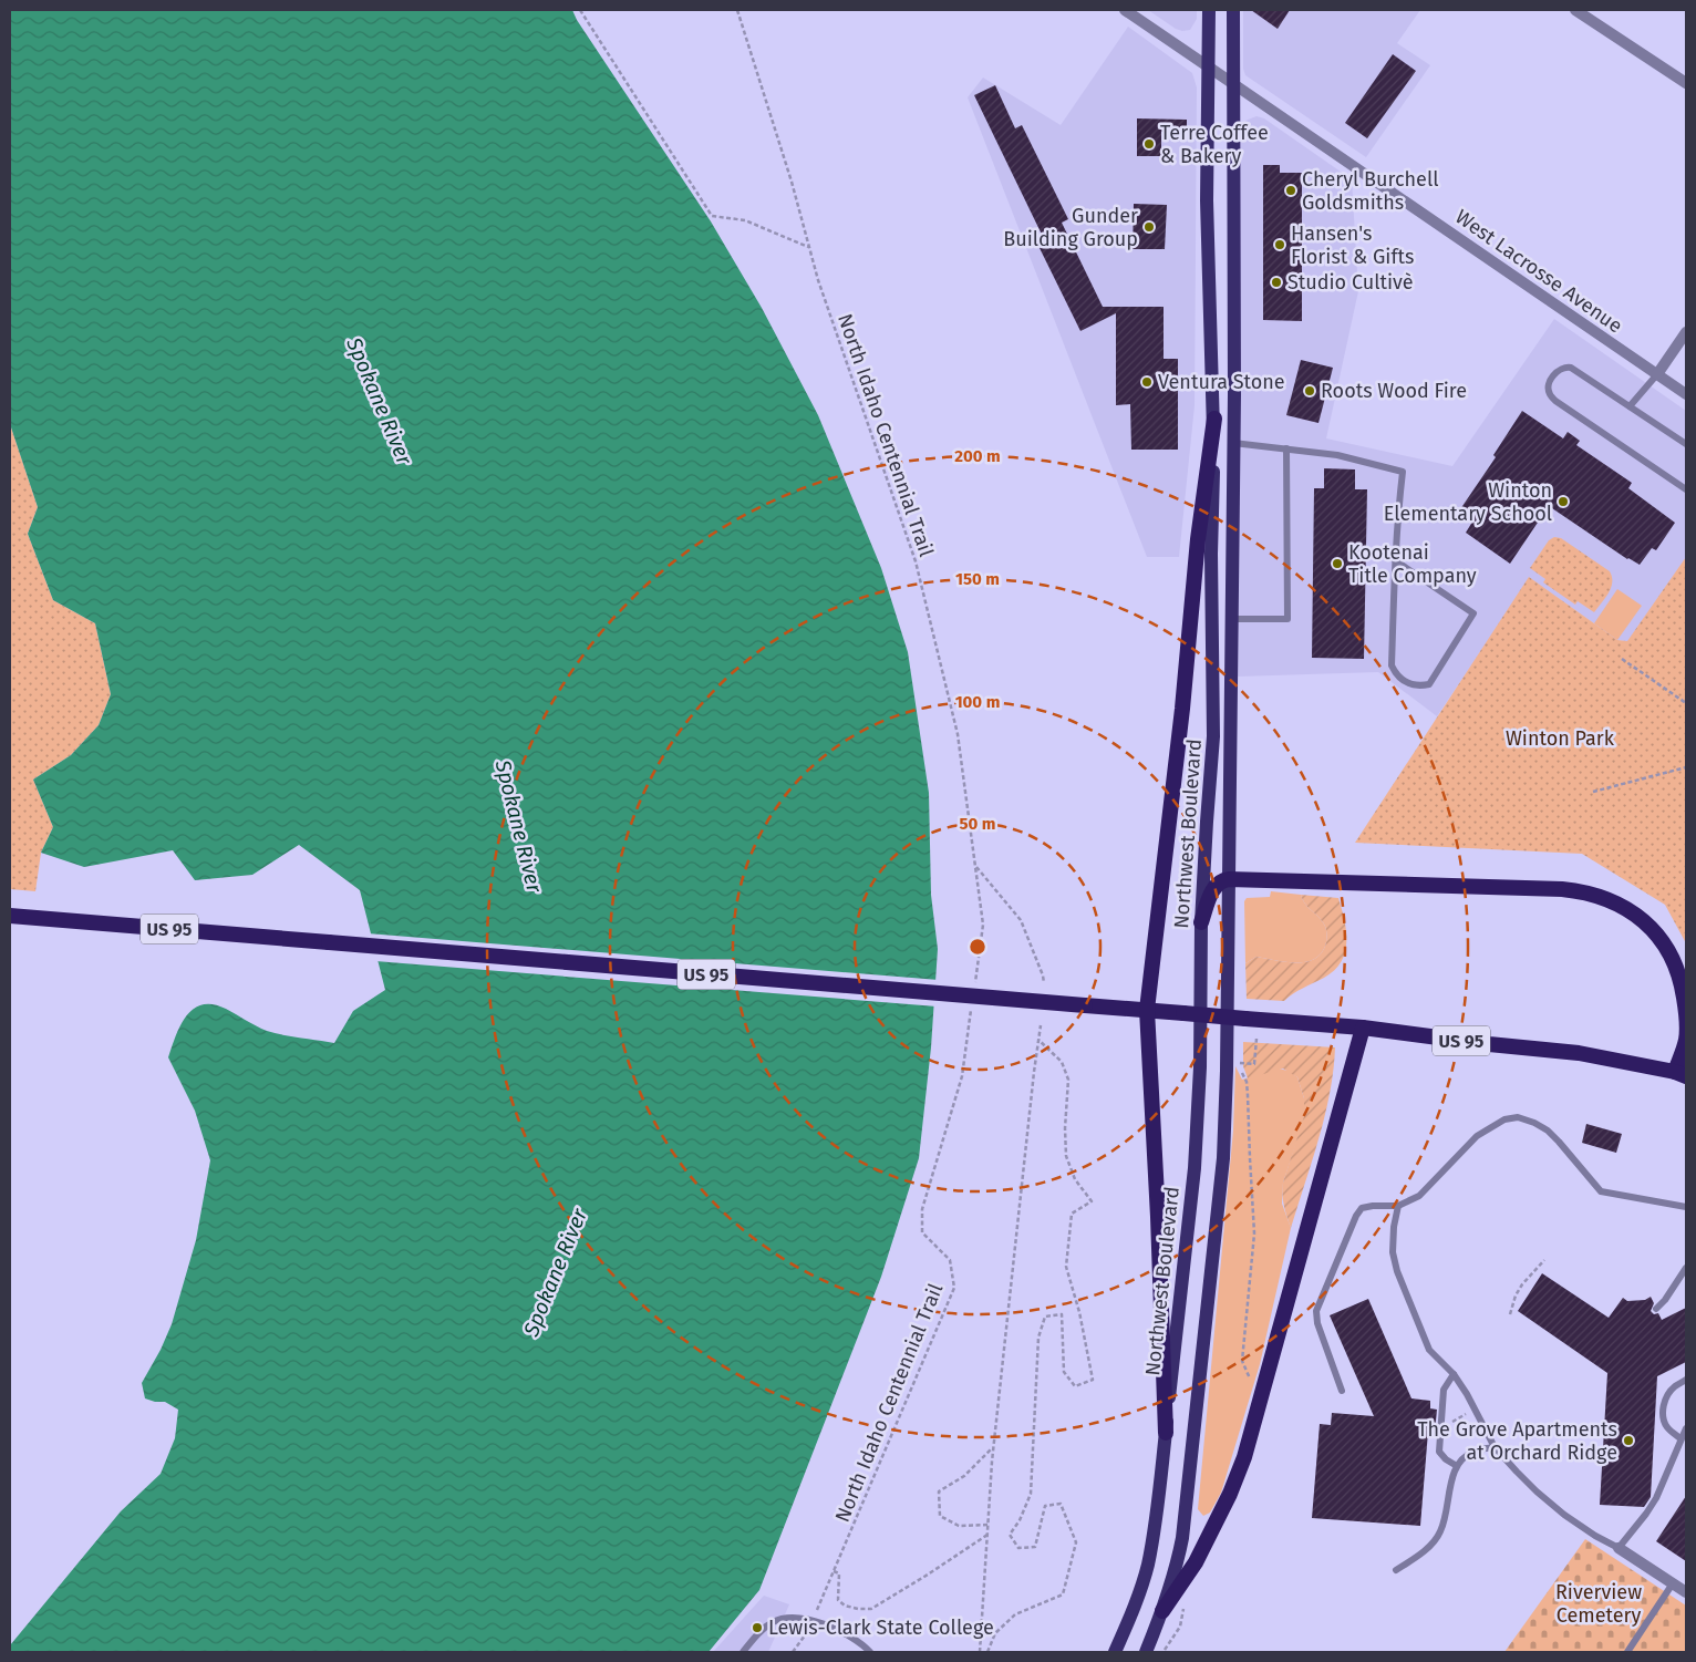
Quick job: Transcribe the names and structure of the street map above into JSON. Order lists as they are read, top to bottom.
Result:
{
  "streets": {
    "highway": ["US 95"],
    "main road": ["Northwest Boulevard"],
    "street": ["West Lacrosse Avenue"],
    "path": ["North Idaho Centennial Trail"]
  },
  "crossings": [
    ["West Lacrosse Avenue", "Northwest Boulevard"]
  ],
  "water": ["Spokane River"],
  "parks": ["Winton Park", "Riverview Cemetery"],
  "places": [
    "Terre Coffee & Bakery",
    "Cheryl Burchell Goldsmiths",
    "Gunder Building Group",
    "Hansen's Florist & Gifts",
    "Studio Cultivè",
    "Ventura Stone",
    "Roots Wood Fire",
    "Winton Elementary School",
    "Kootenai Title Company",
    "The Grove Apartments at Orchard Ridge",
    "Lewis-Clark State College"
  ],
  "rings": [
    "200 m",
    "150 m",
    "100 m",
    "50 m"
  ]
}
